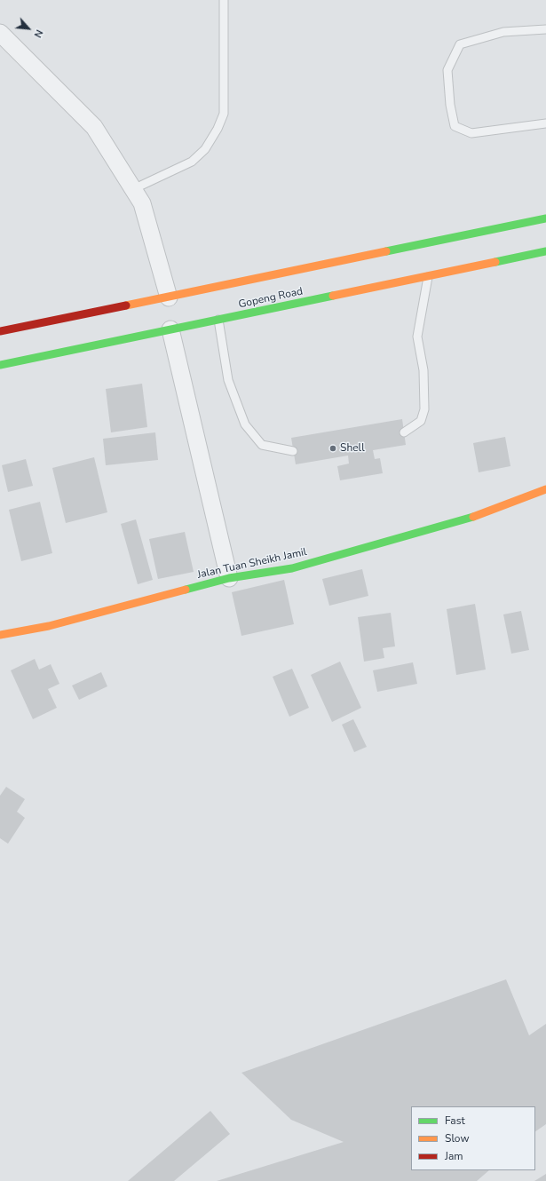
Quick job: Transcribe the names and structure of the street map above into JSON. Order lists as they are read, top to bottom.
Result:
{
  "streets": {
    "main road": ["Gopeng Road", "Jalan Tuan Sheikh Jamil"]
  },
  "places": ["Shell"],
  "legend": ["Fast", "Slow", "Jam"],
  "north": "bottom right"
}
